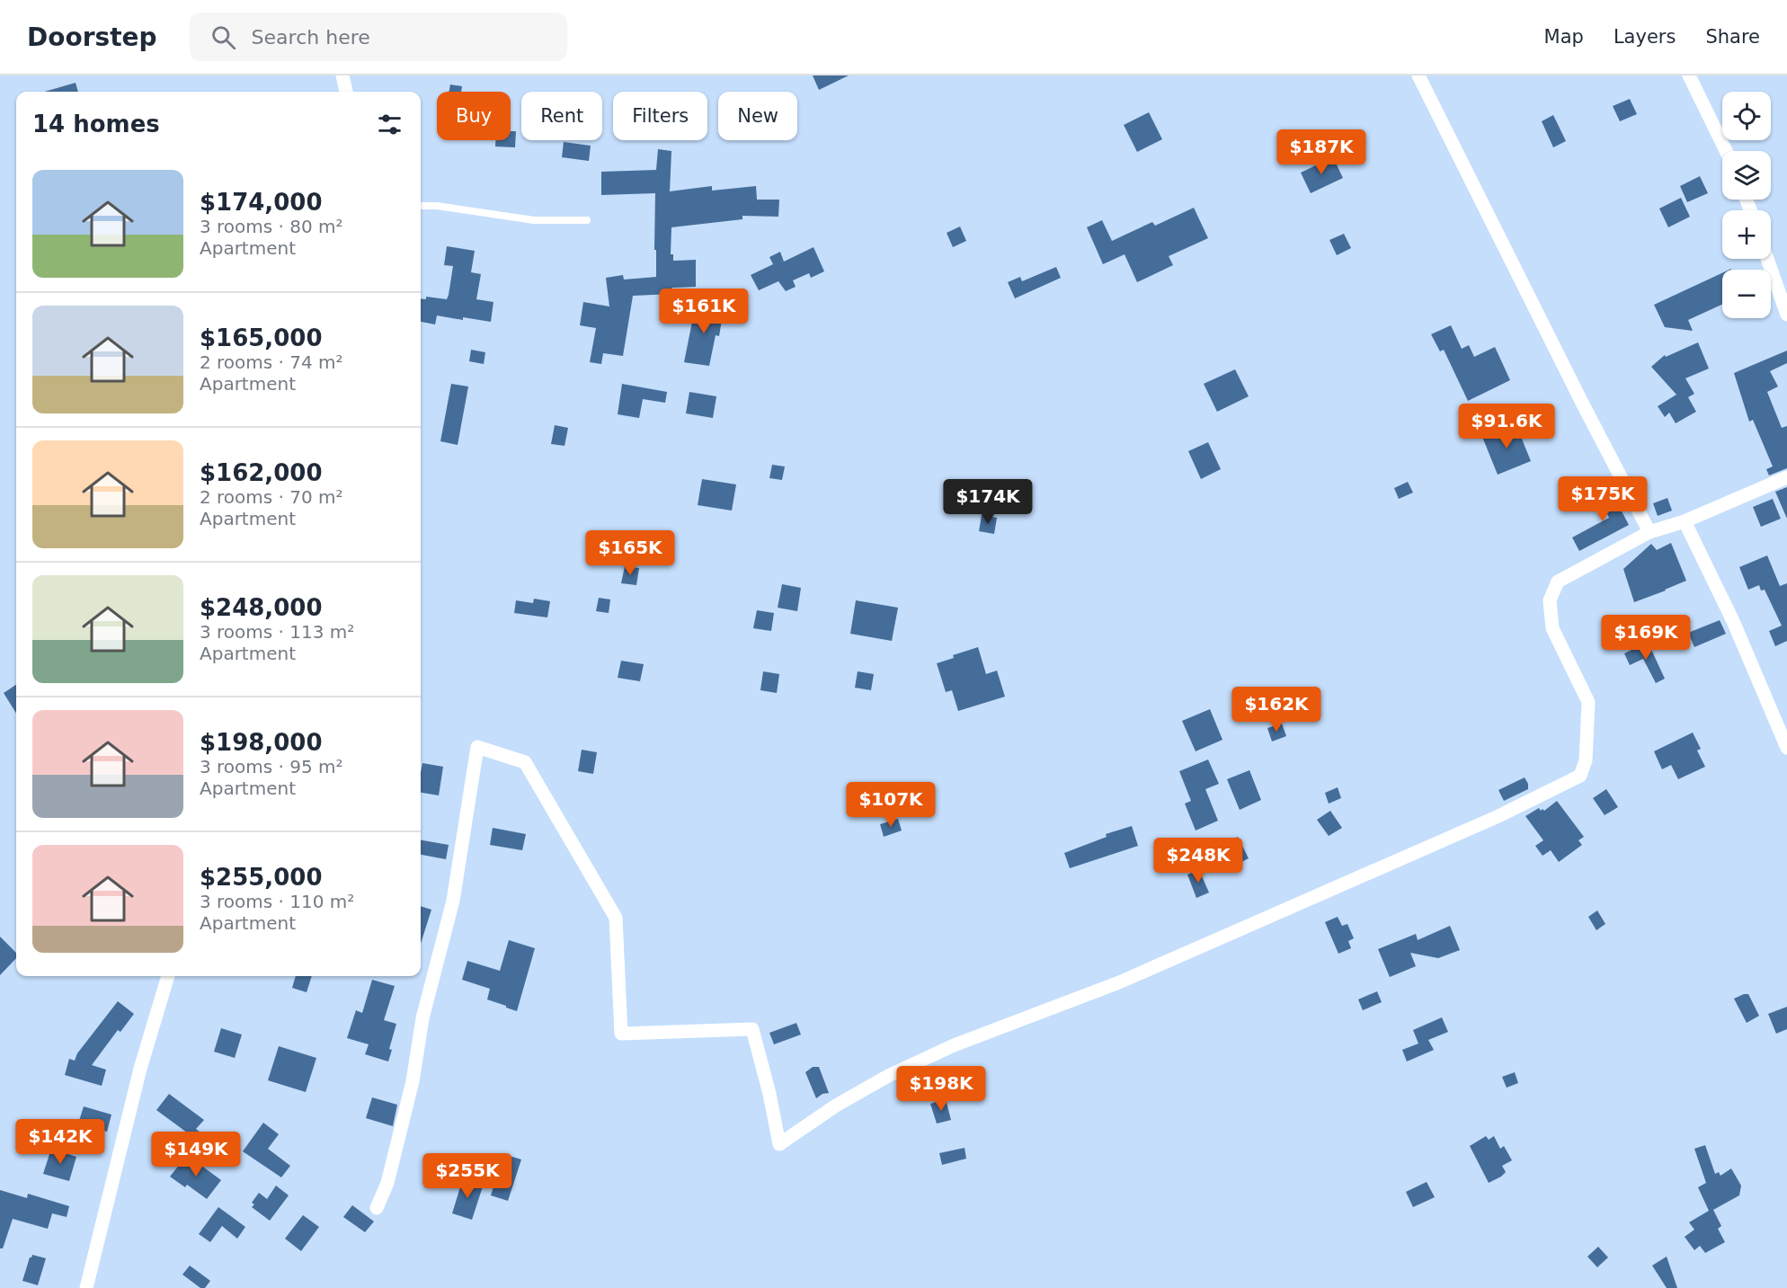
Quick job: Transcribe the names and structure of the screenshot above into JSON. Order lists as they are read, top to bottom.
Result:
{
  "page": {
    "header": "Doorstep",
    "search": "Search here",
    "nav": ["Map", "Layers", "Share"],
    "map_buttons": ["+", "−"],
    "chip": [
      "Buy",
      "Rent",
      "Filters",
      "New"
    ],
    "heading": "14 homes",
    "price": [
      "$187K",
      "$161K",
      "$91.6K",
      "$175K",
      "$174K",
      "$165K",
      "$169K",
      "$162K",
      "$107K",
      "$248K",
      "$198K",
      "$142K",
      "$149K",
      "$255K"
    ],
    "list": [
      {
        "name": "$174,000",
        "note": "3 rooms · 80 m² · Apartment"
      },
      {
        "name": "$165,000",
        "note": "2 rooms · 74 m² · Apartment"
      },
      {
        "name": "$162,000",
        "note": "2 rooms · 70 m² · Apartment"
      },
      {
        "name": "$248,000",
        "note": "3 rooms · 113 m² · Apartment"
      },
      {
        "name": "$198,000",
        "note": "3 rooms · 95 m² · Apartment"
      },
      {
        "name": "$255,000",
        "note": "3 rooms · 110 m² · Apartment"
      }
    ]
  }
}
